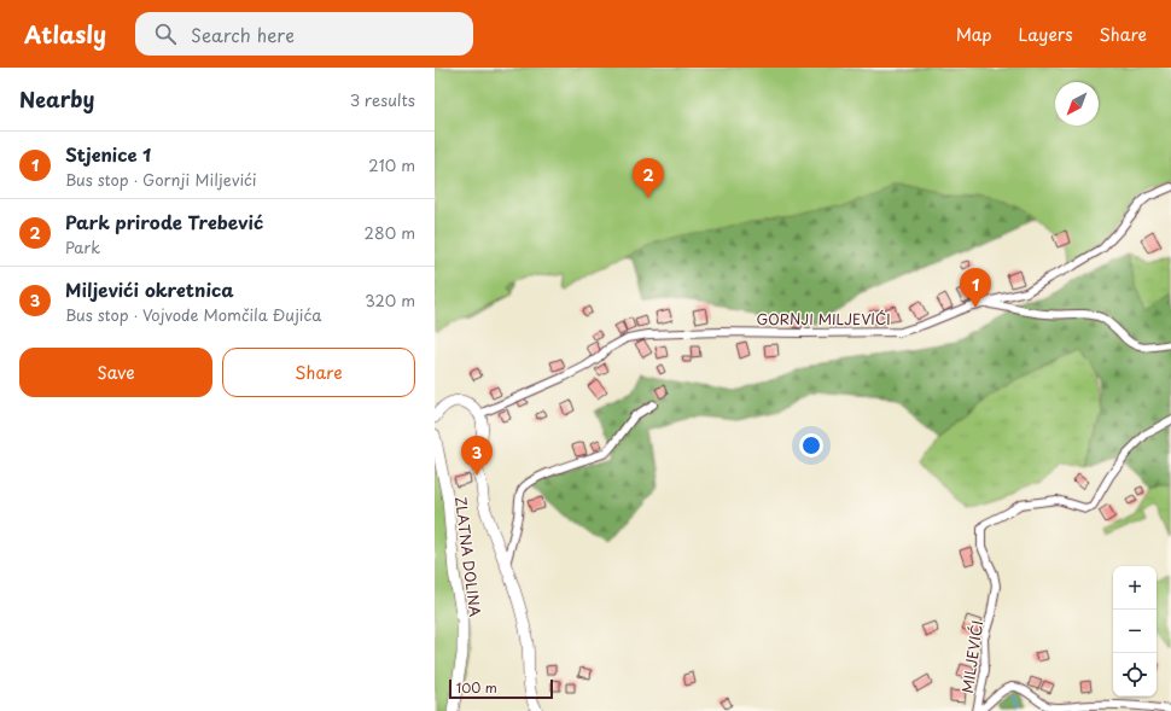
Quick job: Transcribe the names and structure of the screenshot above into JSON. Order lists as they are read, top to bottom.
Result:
{
  "streets": {
    "main road": ["ZLATNA DOLINA"],
    "street": ["GORNJI MILJEVIĆI", "MILJEVIĆI"]
  },
  "scale_bar": "100 m",
  "north": "bottom left",
  "page": {
    "header": "Atlasly",
    "search": "Search here",
    "nav": ["Map", "Layers", "Share"],
    "heading": ["Nearby", "3 results"],
    "list": [
      {
        "mark": "1",
        "name": "Stjenice 1",
        "note": "Bus stop · Gornji Miljevići",
        "value": "210 m"
      },
      {
        "mark": "2",
        "name": "Park prirode Trebević",
        "note": "Park",
        "value": "280 m"
      },
      {
        "mark": "3",
        "name": "Miljevići okretnica",
        "note": "Bus stop · Vojvode Momčila Đujića",
        "value": "320 m"
      }
    ],
    "pins": ["2", "1", "3"],
    "buttons": ["Save", "Share"],
    "map_buttons": ["+", "−"],
    "scale": "100 m"
  }
}
